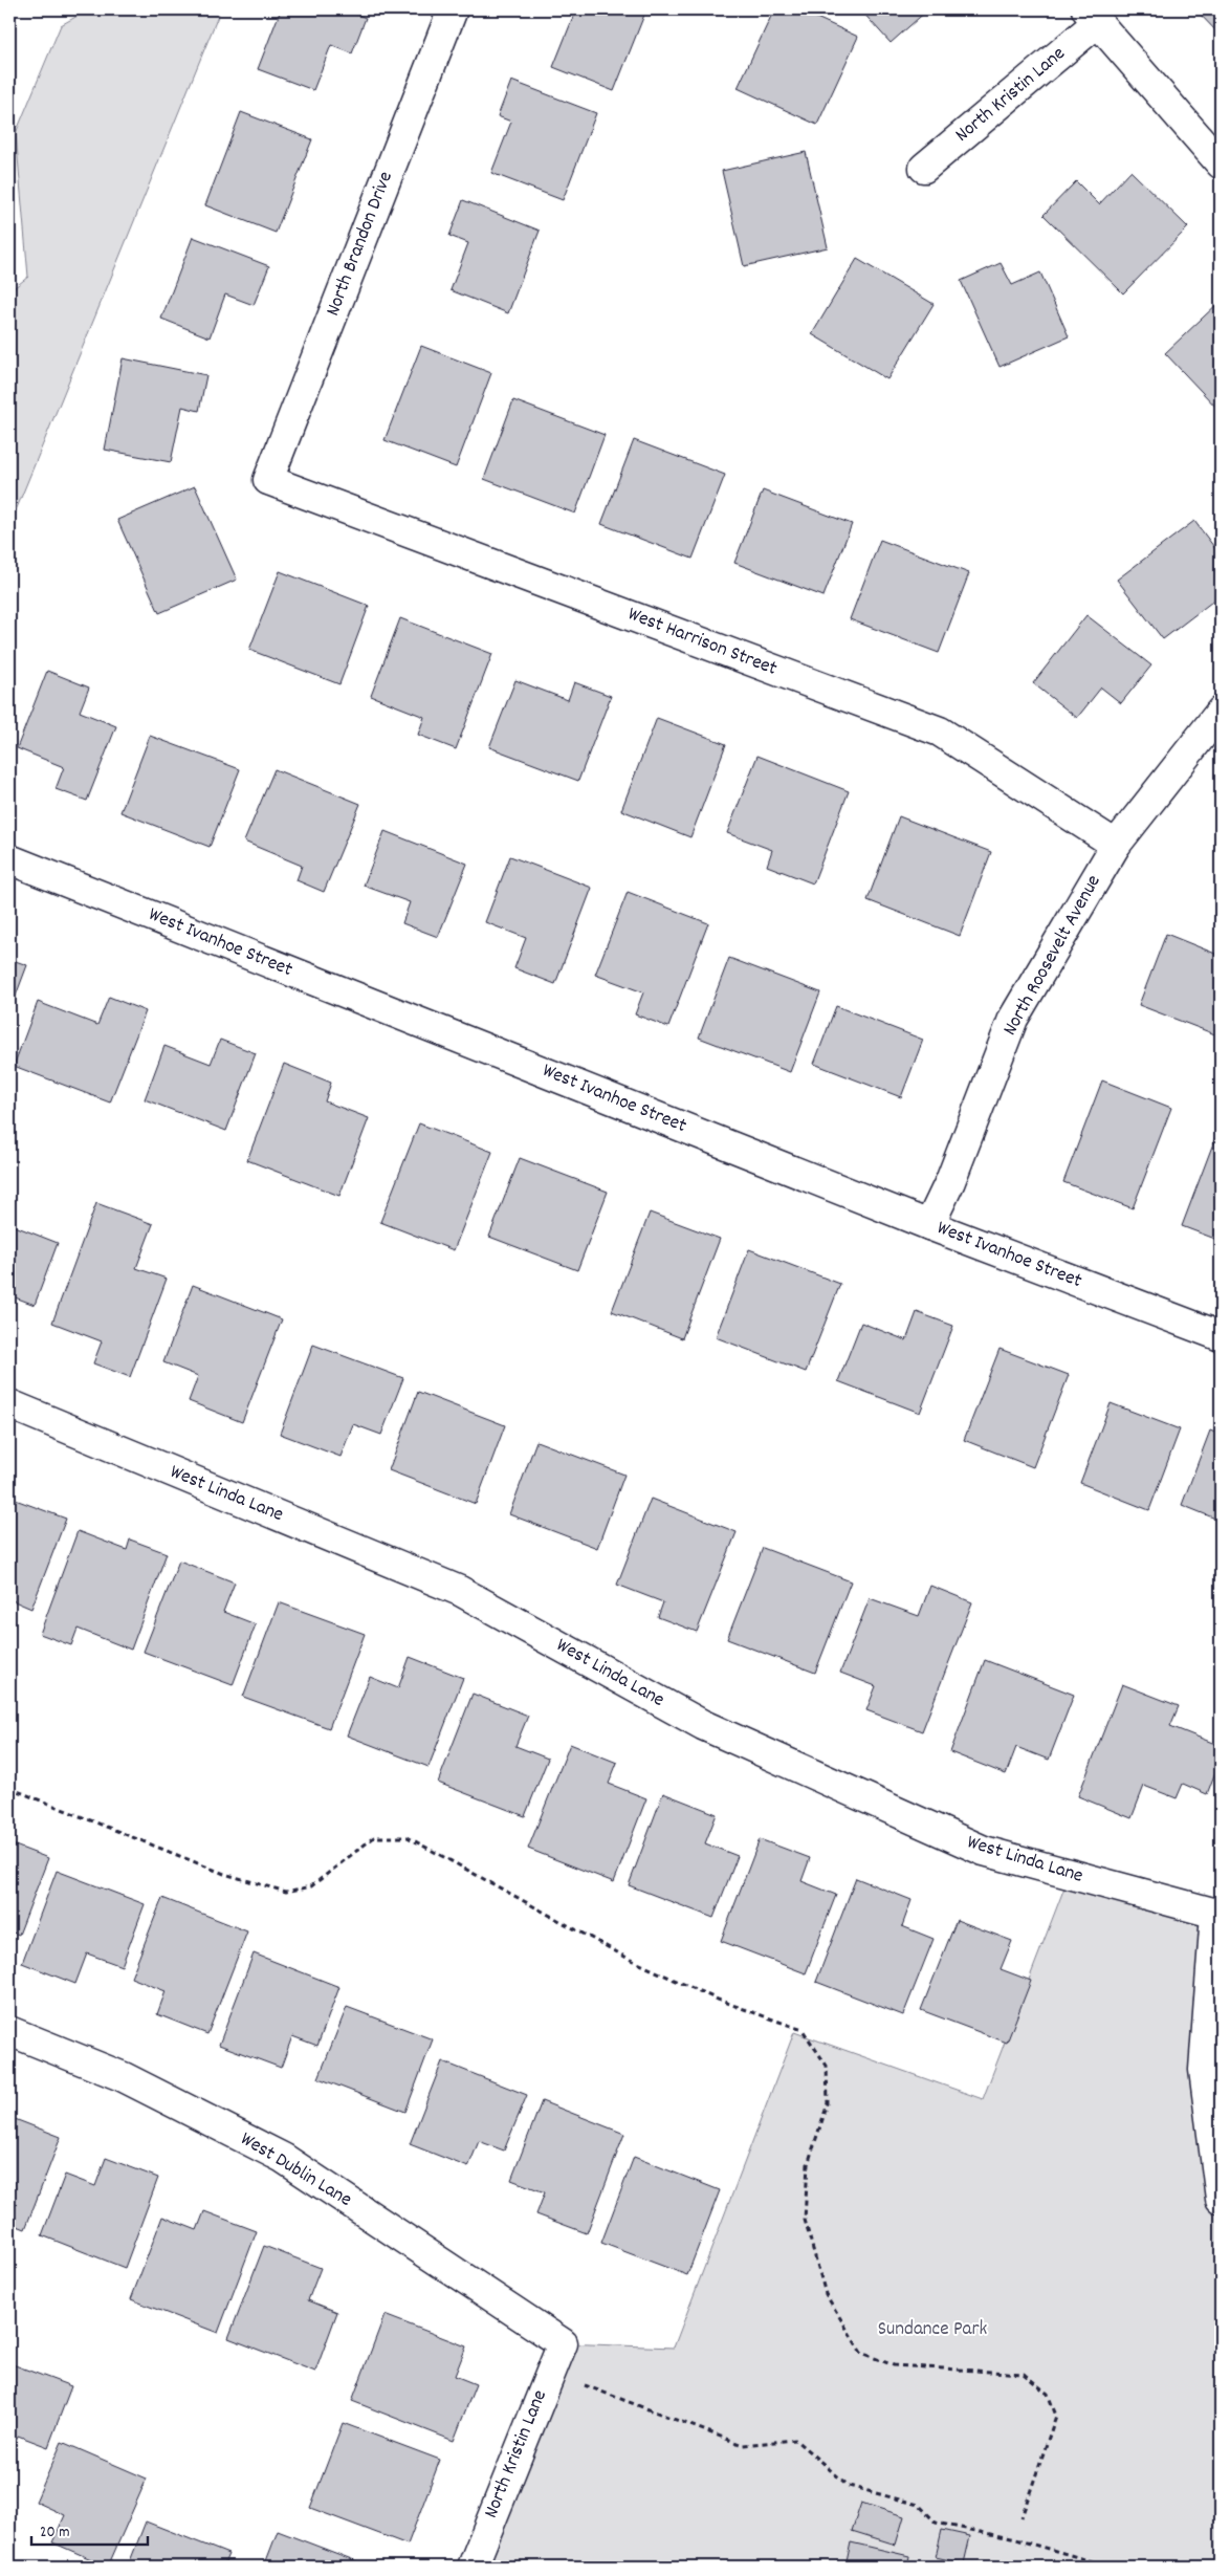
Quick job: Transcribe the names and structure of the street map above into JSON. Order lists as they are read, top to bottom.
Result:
{
  "streets": {
    "street": [
      "North Kristin Lane",
      "North Brandon Drive",
      "West Harrison Street",
      "West Ivanhoe Street",
      "North Roosevelt Avenue",
      "West Linda Lane",
      "West Dublin Lane"
    ]
  },
  "crossings": [
    ["North Kristin Lane", "West Dublin Lane"],
    ["North Brandon Drive", "West Harrison Street"],
    ["West Harrison Street", "North Roosevelt Avenue"],
    ["West Ivanhoe Street", "North Roosevelt Avenue"]
  ],
  "parks": ["Sundance Park"],
  "scale_bar": "20 m"
}
